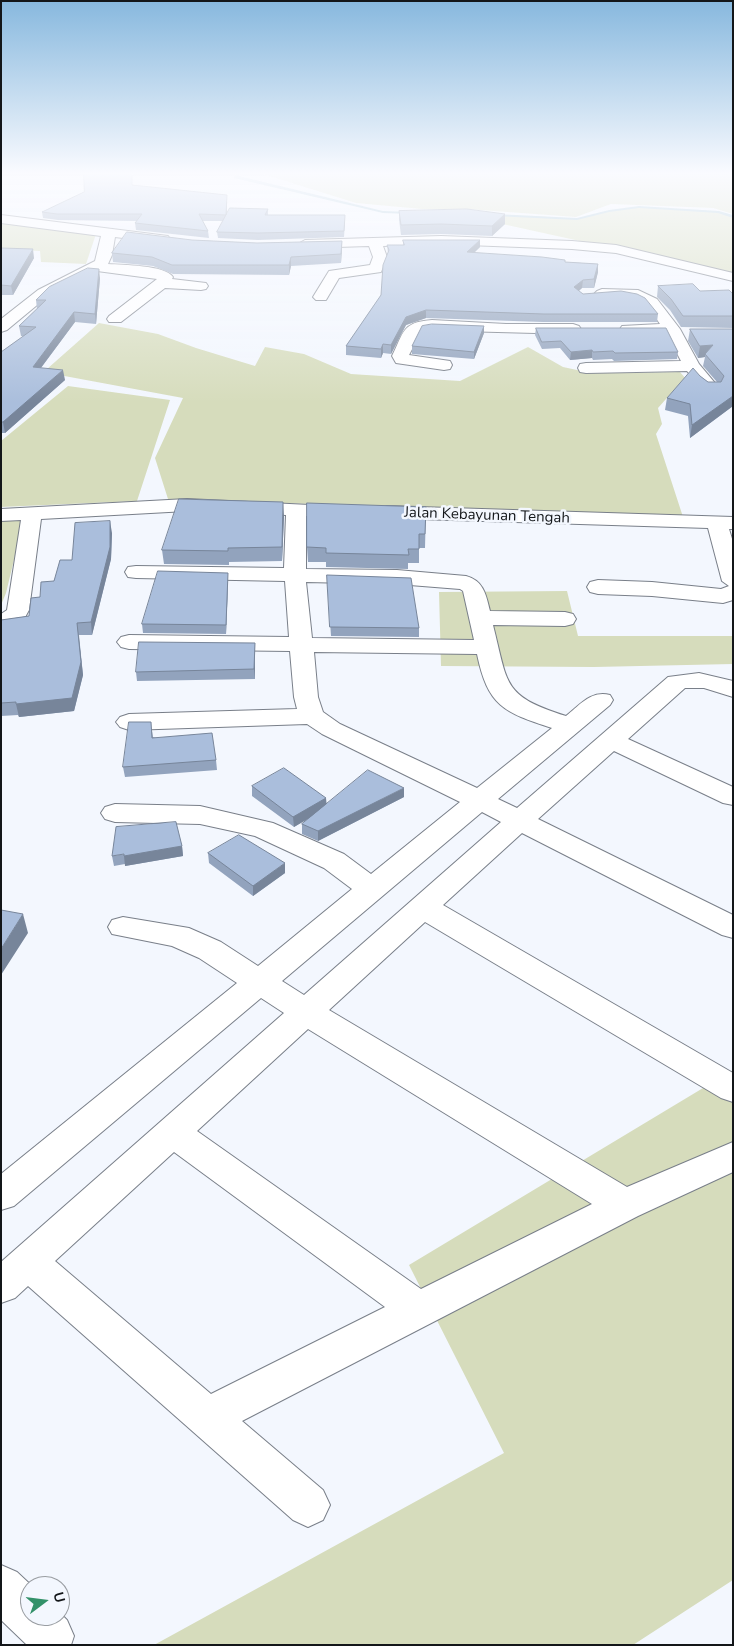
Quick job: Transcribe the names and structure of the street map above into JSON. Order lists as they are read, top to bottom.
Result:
{
  "streets": {
    "street": ["Jalan Kebayunan Tengah"]
  },
  "north": "right"
}
